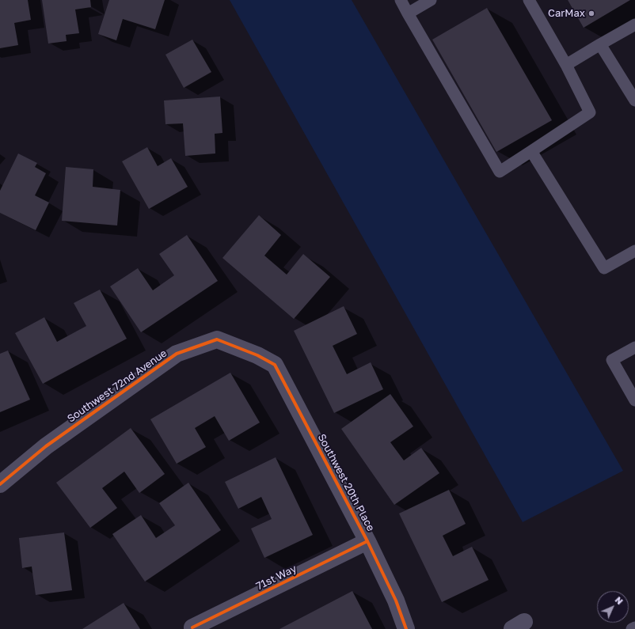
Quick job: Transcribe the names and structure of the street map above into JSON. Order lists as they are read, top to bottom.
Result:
{
  "streets": {
    "street": ["Southwest 72nd Avenue", "Southwest 20th Place", "71st Way"]
  },
  "crossings": [
    ["Southwest 72nd Avenue", "Southwest 20th Place"],
    ["Southwest 20th Place", "71st Way"]
  ],
  "places": ["CarMax"],
  "north": "top right"
}
